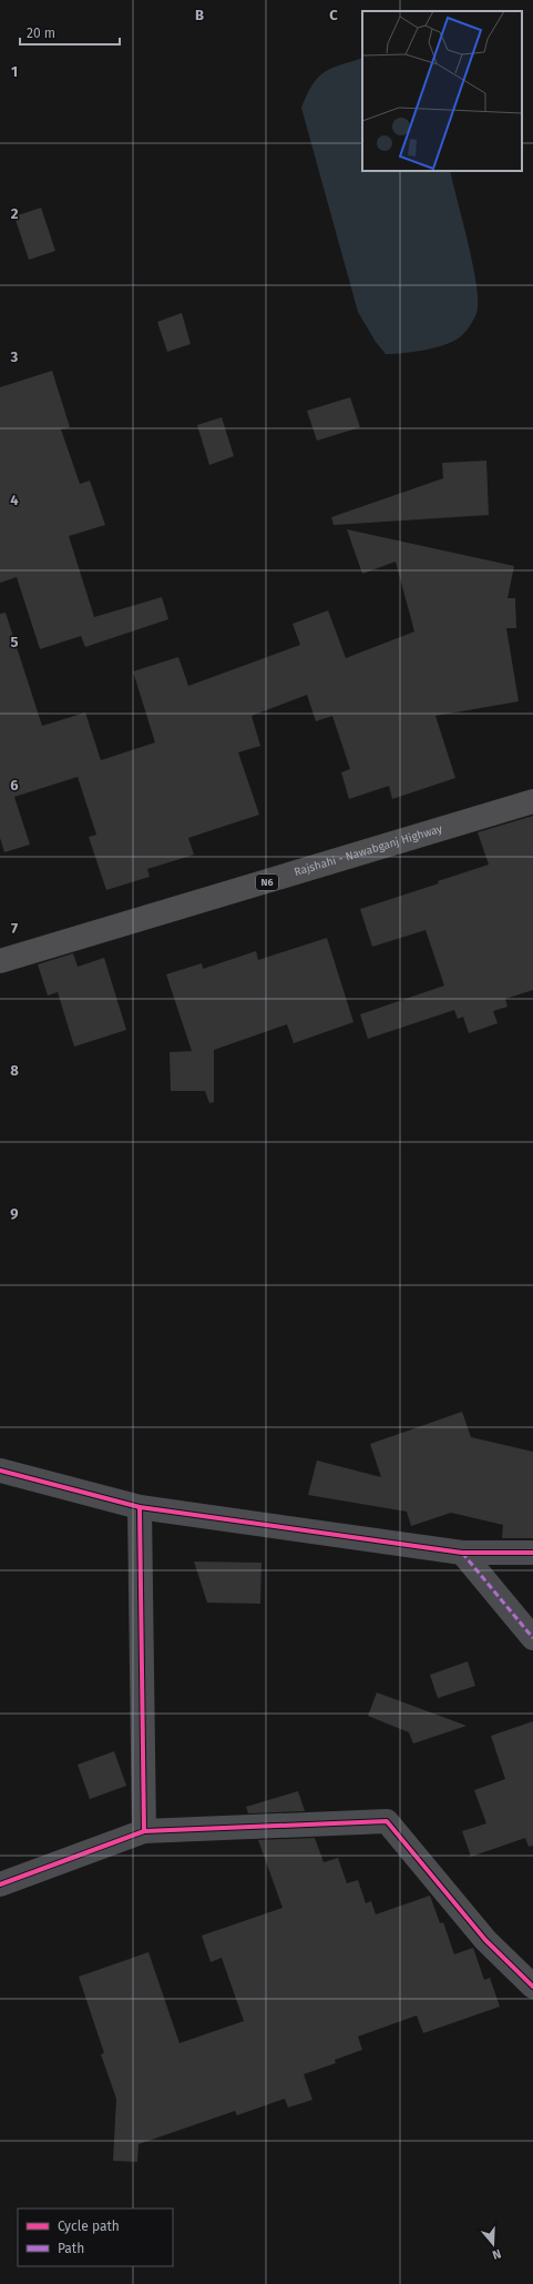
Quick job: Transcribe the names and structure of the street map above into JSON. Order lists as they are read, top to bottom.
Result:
{
  "streets": {
    "highway": ["Rajshahi - Nawabganj Highway", "N6"]
  },
  "legend": ["Cycle path", "Path"],
  "scale_bar": "20 m",
  "north": "bottom",
  "grid": {
    "columns": ["B", "C"],
    "rows": [
      "1",
      "2",
      "3",
      "4",
      "5",
      "6",
      "7",
      "8",
      "9"
    ]
  }
}
